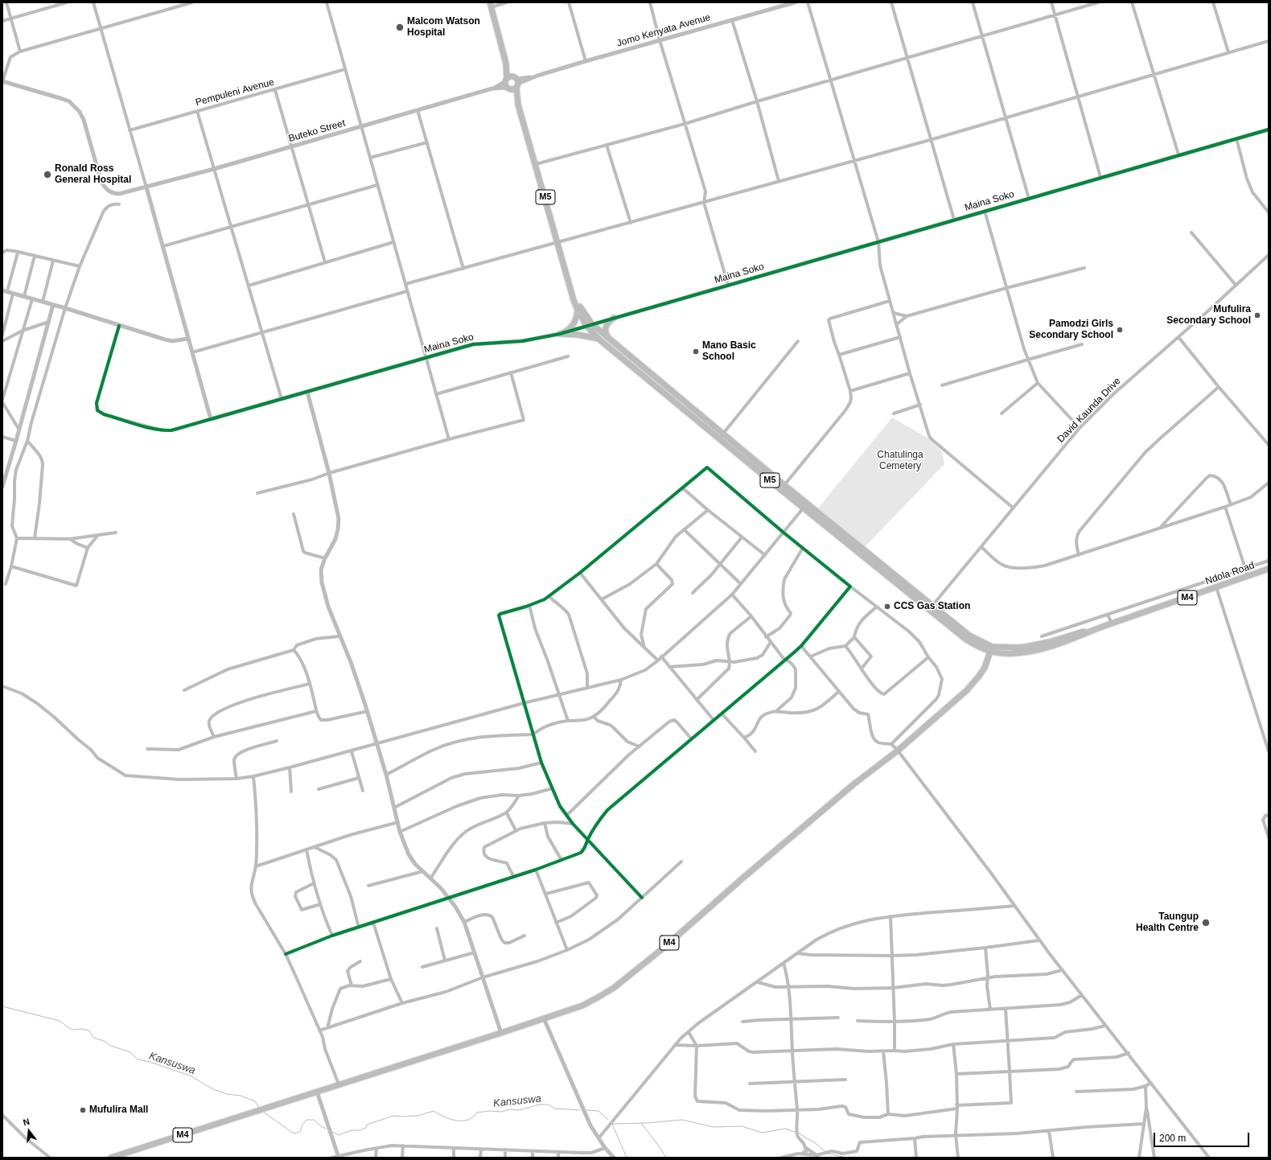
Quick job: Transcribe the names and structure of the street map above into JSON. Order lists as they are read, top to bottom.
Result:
{
  "streets": {
    "main road": ["M5", "Ndola Road", "M4"],
    "street": [
      "Jomo Kenyata Avenue",
      "Pempuleni Avenue",
      "Buteko Street",
      "Maina Soko",
      "David Kaunda Drive"
    ]
  },
  "crossings": [
    ["Jomo Kenyata Avenue", "Buteko Street"],
    ["Jomo Kenyata Avenue", "M5"],
    ["Buteko Street", "M5"],
    ["M5", "Maina Soko"],
    ["M5", "David Kaunda Drive"],
    ["M5", "M4"],
    ["Ndola Road", "M4"]
  ],
  "water": ["Kansuswa"],
  "parks": ["Chatulinga Cemetery"],
  "places": [
    "Malcom Watson Hospital",
    "Ronald Ross General Hospital",
    "Mufulira Secondary School",
    "Pamodzi Girls Secondary School",
    "Mano Basic School",
    "CCS Gas Station",
    "Taungup Health Centre",
    "Mufulira Mall"
  ],
  "scale_bar": "200 m",
  "north": "top"
}
